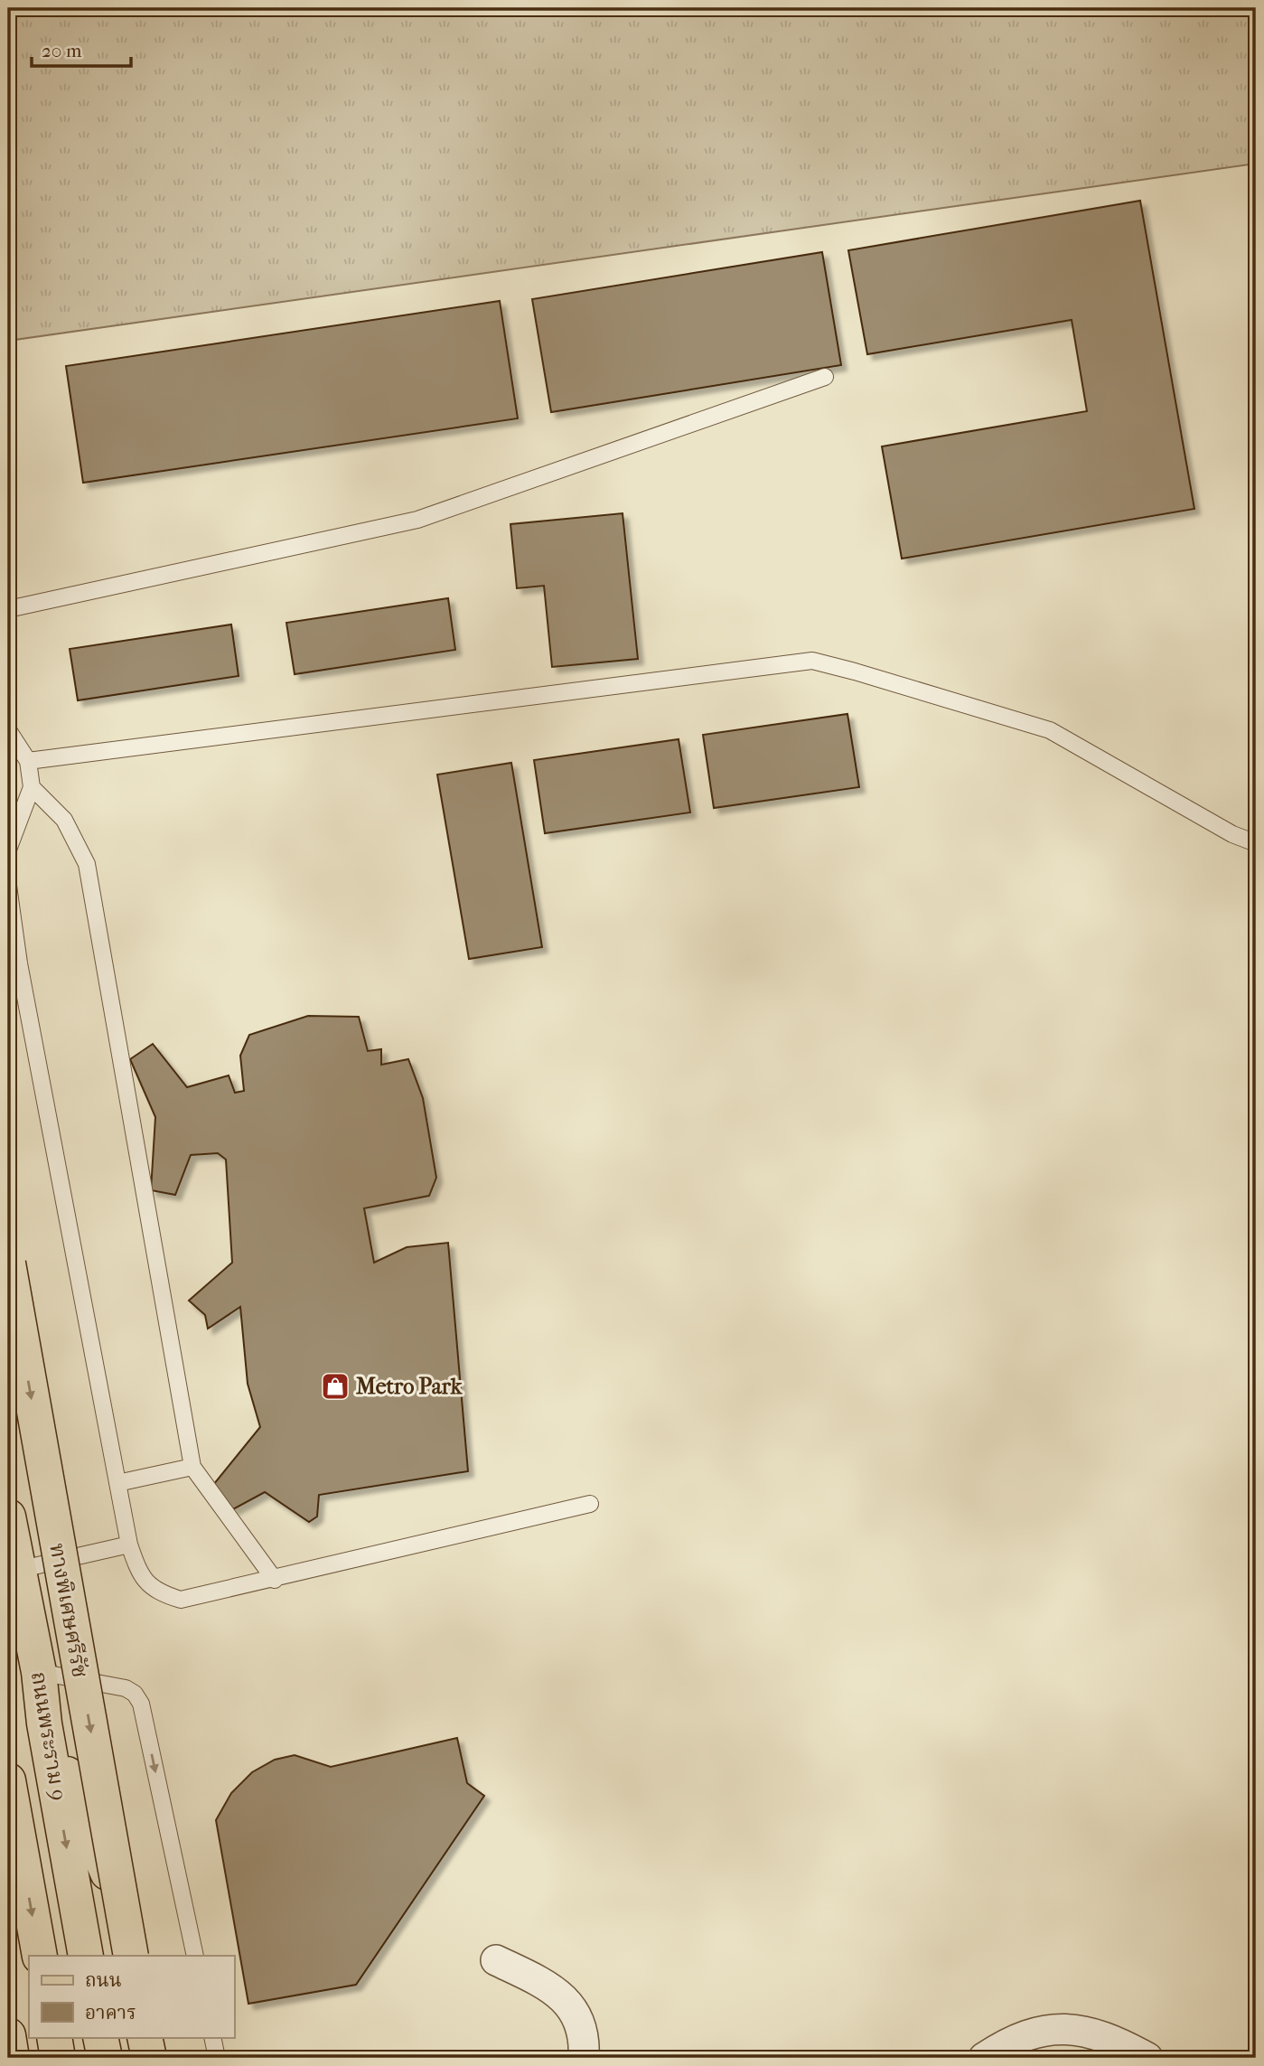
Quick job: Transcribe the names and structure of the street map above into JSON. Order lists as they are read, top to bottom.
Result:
{
  "streets": {
    "main road": ["ทางพิเศษศรีรัช", "ถนนพระราม 9"]
  },
  "places": {
    "shop": ["Metro Park"]
  },
  "legend": ["ถนน", "อาคาร"],
  "scale_bar": "20 m"
}
